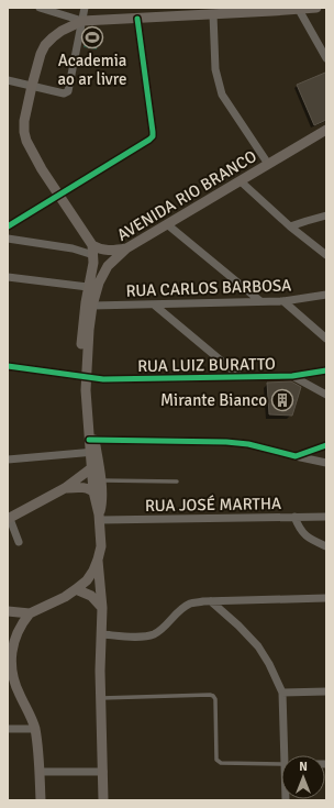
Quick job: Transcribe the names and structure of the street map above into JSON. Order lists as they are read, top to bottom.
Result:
{
  "streets": {
    "main road": ["AVENIDA RIO BRANCO"],
    "street": ["RUA CARLOS BARBOSA", "RUA LUIZ BURATTO", "RUA JOSÉ MARTHA"]
  },
  "crossings": [
    ["AVENIDA RIO BRANCO", "RUA CARLOS BARBOSA"],
    ["AVENIDA RIO BRANCO", "RUA LUIZ BURATTO"],
    ["AVENIDA RIO BRANCO", "RUA JOSÉ MARTHA"]
  ],
  "places": {
    "sports": ["Academia ao ar livre"],
    "building": ["Mirante Bianco"]
  },
  "north": "top"
}
